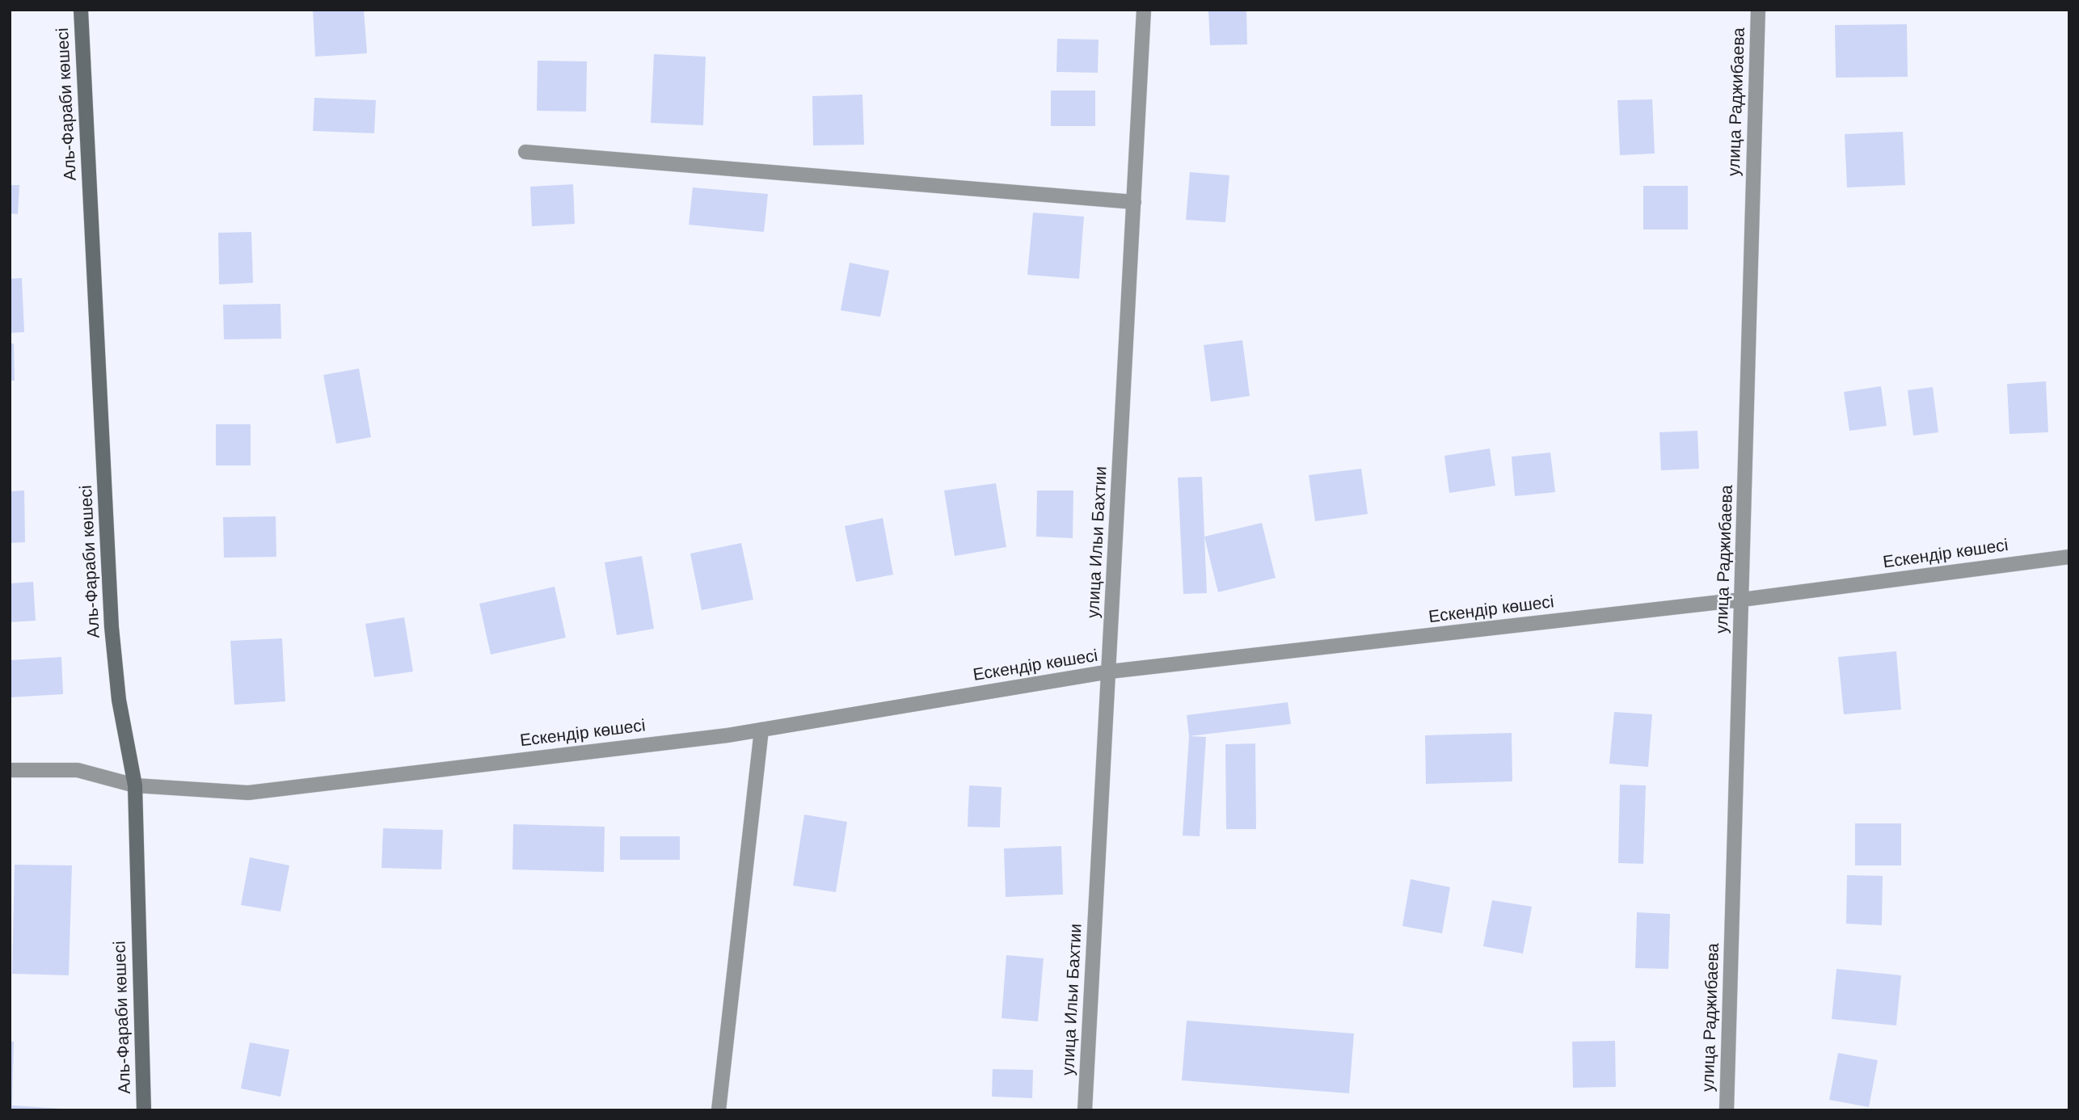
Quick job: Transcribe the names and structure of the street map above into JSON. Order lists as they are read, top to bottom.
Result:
{
  "streets": {
    "main road": ["Аль-Фараби көшесі"],
    "street": ["улица Раджибаева", "улица Ильи Бахтии", "Ескендір көшесі"]
  },
  "crossings": [
    ["улица Раджибаева", "Ескендір көшесі"],
    ["Аль-Фараби көшесі", "Ескендір көшесі"],
    ["улица Ильи Бахтии", "Ескендір көшесі"]
  ]
}
